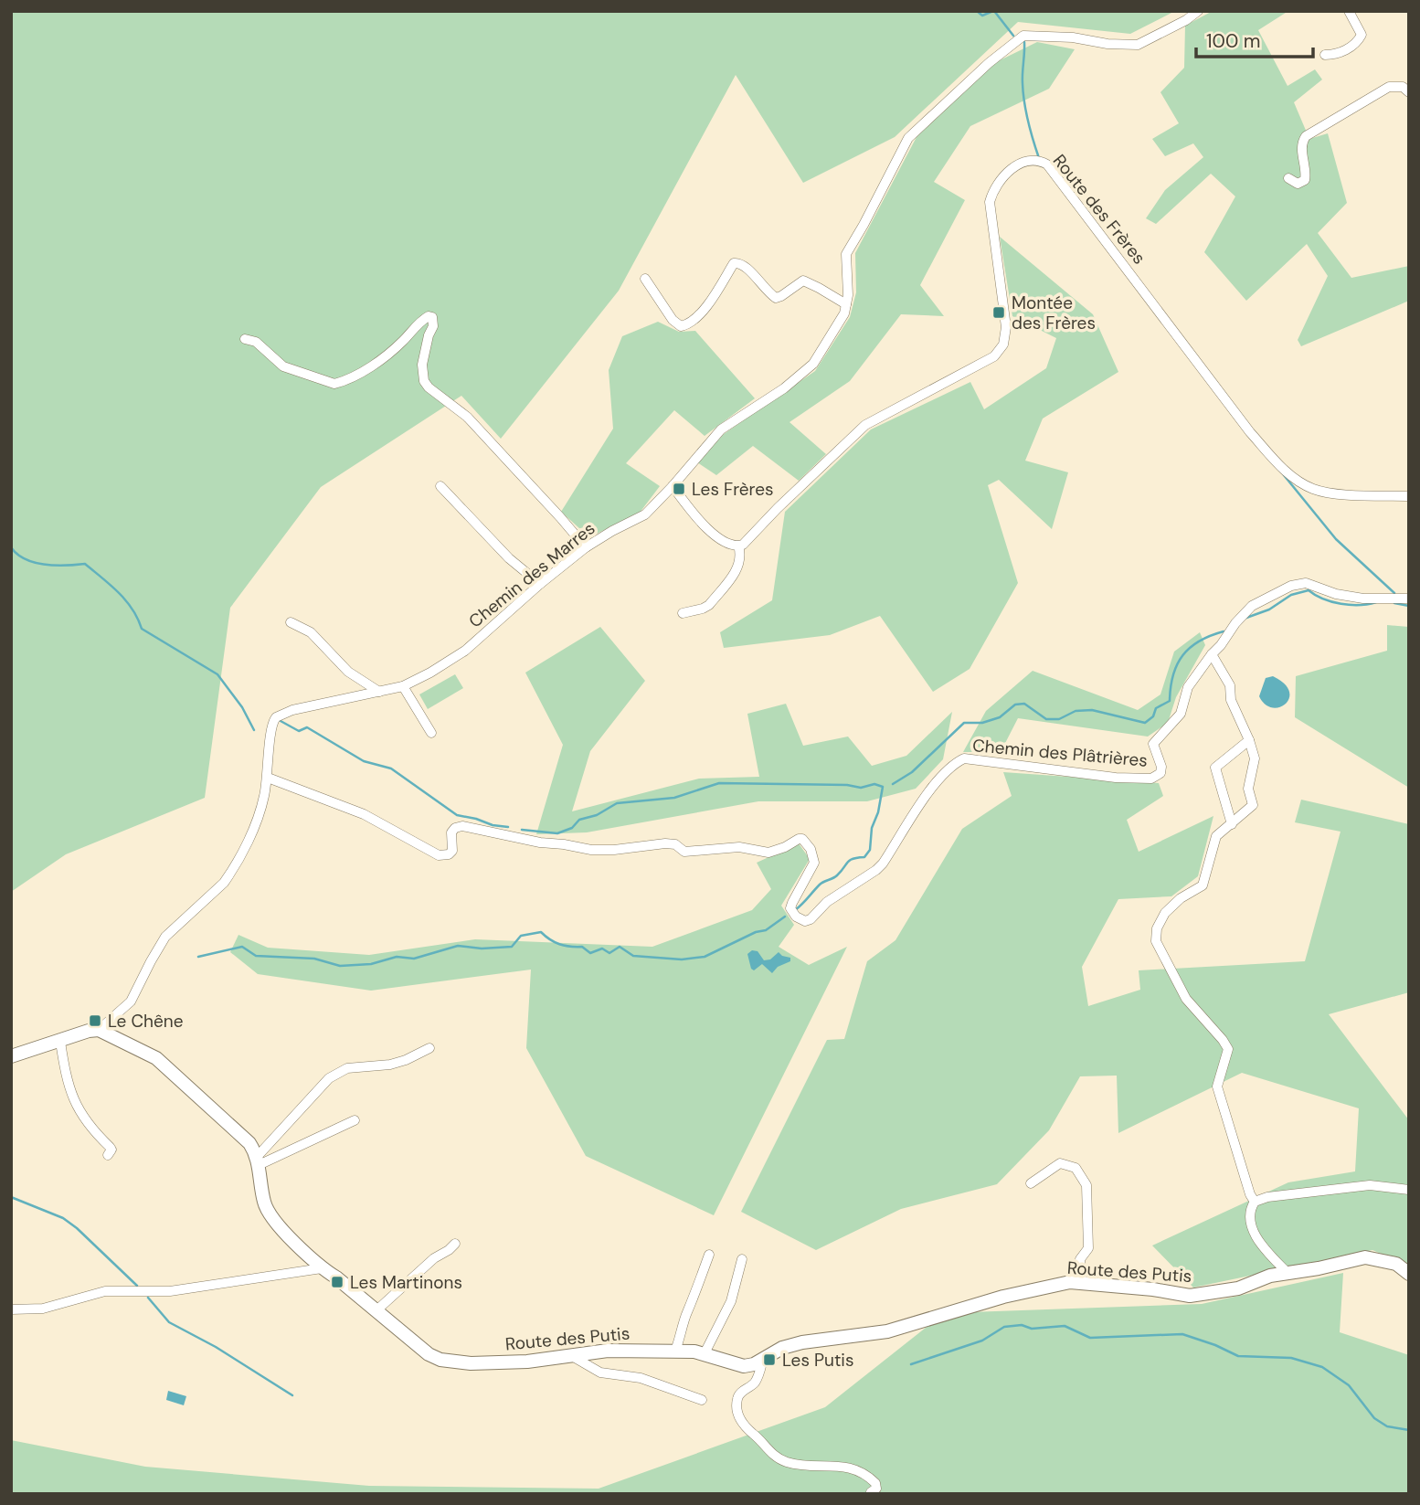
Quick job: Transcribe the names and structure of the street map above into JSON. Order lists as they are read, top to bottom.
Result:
{
  "streets": {
    "street": [
      "Route des Frères",
      "Chemin des Marres",
      "Chemin des Plâtrières",
      "Route des Putis"
    ]
  },
  "crossings": [
    ["Chemin des Marres", "Chemin des Plâtrières"],
    ["Chemin des Marres", "Route des Putis"]
  ],
  "places": {
    "transit": [
      "Montée des Frères",
      "Les Frères",
      "Le Chêne",
      "Les Martinons",
      "Les Putis"
    ]
  },
  "scale_bar": "100 m"
}
